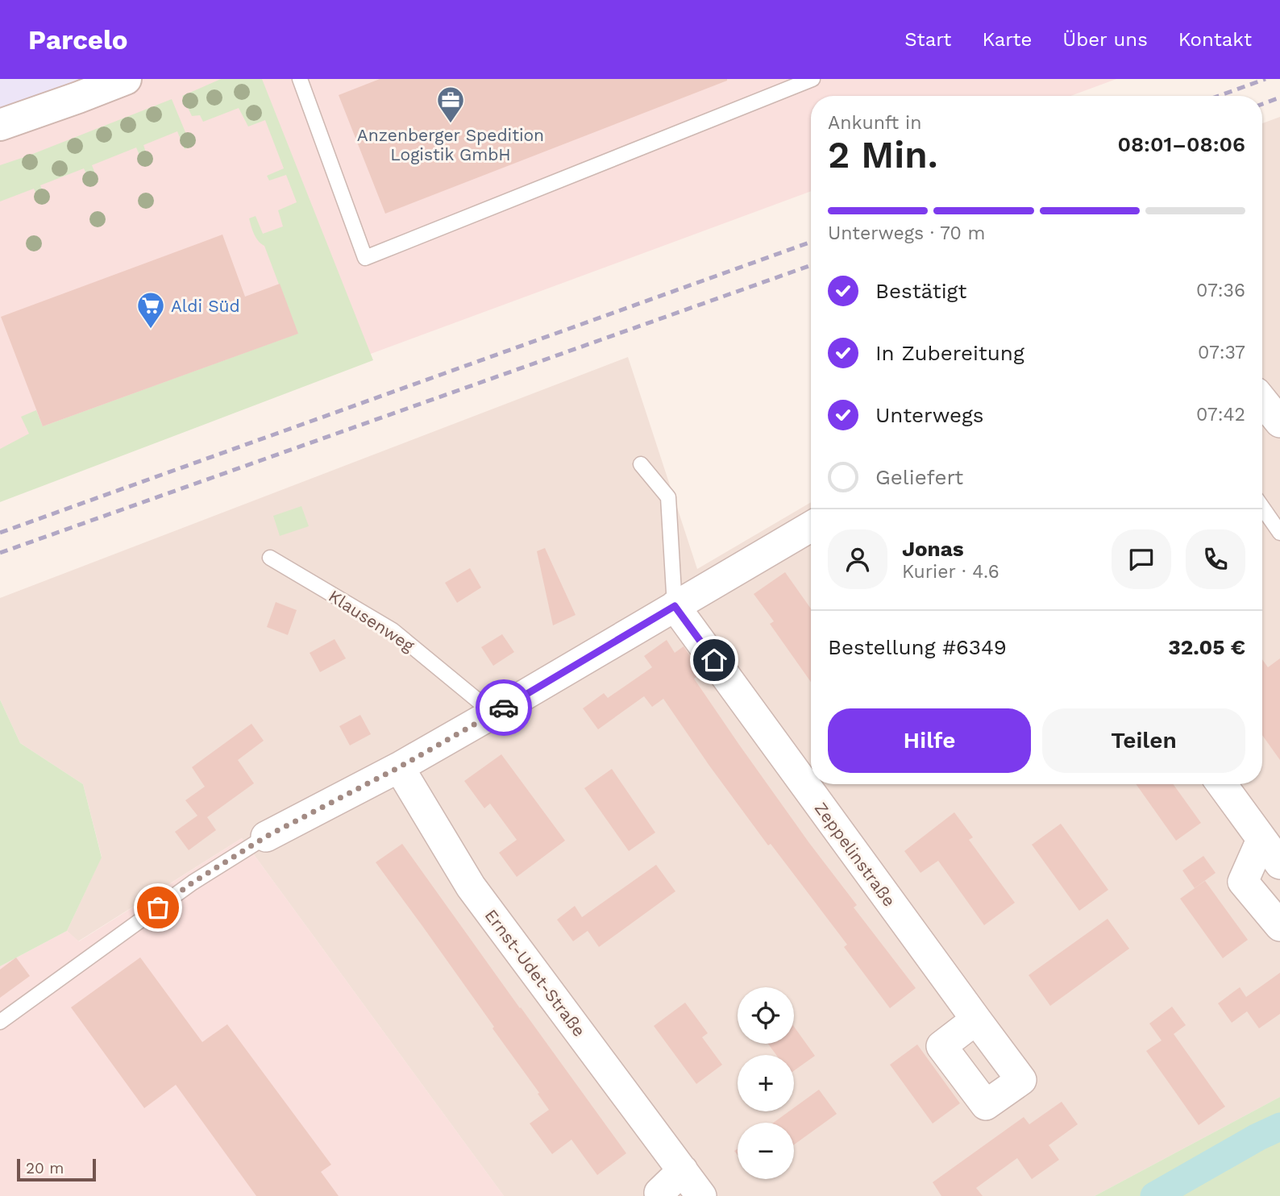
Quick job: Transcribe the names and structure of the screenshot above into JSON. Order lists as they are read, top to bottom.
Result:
{
  "streets": {
    "street": ["Zeppelinstraße", "Ernst-Udet-Straße"],
    "lane": ["Klausenweg"]
  },
  "places": {
    "office": ["Anzenberger Spedition Logistik GmbH"],
    "supermarket": ["Aldi Süd"]
  },
  "scale_bar": "20 m",
  "page": {
    "header": "Parcelo",
    "nav": [
      "Start",
      "Karte",
      "Über uns",
      "Kontakt"
    ],
    "heading": ["2 Min.", "Ankunft in", "08:01–08:06"],
    "panel": [
      "Jonas",
      "Kurier · 4.6",
      "Bestellung #6349",
      "32.05 €"
    ],
    "bar": "Unterwegs · 70 m",
    "list": [
      ["Bestätigt", "07:36"],
      ["In Zubereitung", "07:37"],
      ["Unterwegs", "07:42"],
      "Geliefert"
    ],
    "buttons": ["Hilfe", "Teilen"],
    "map_buttons": ["+", "−"],
    "scale": "20 m"
  }
}
